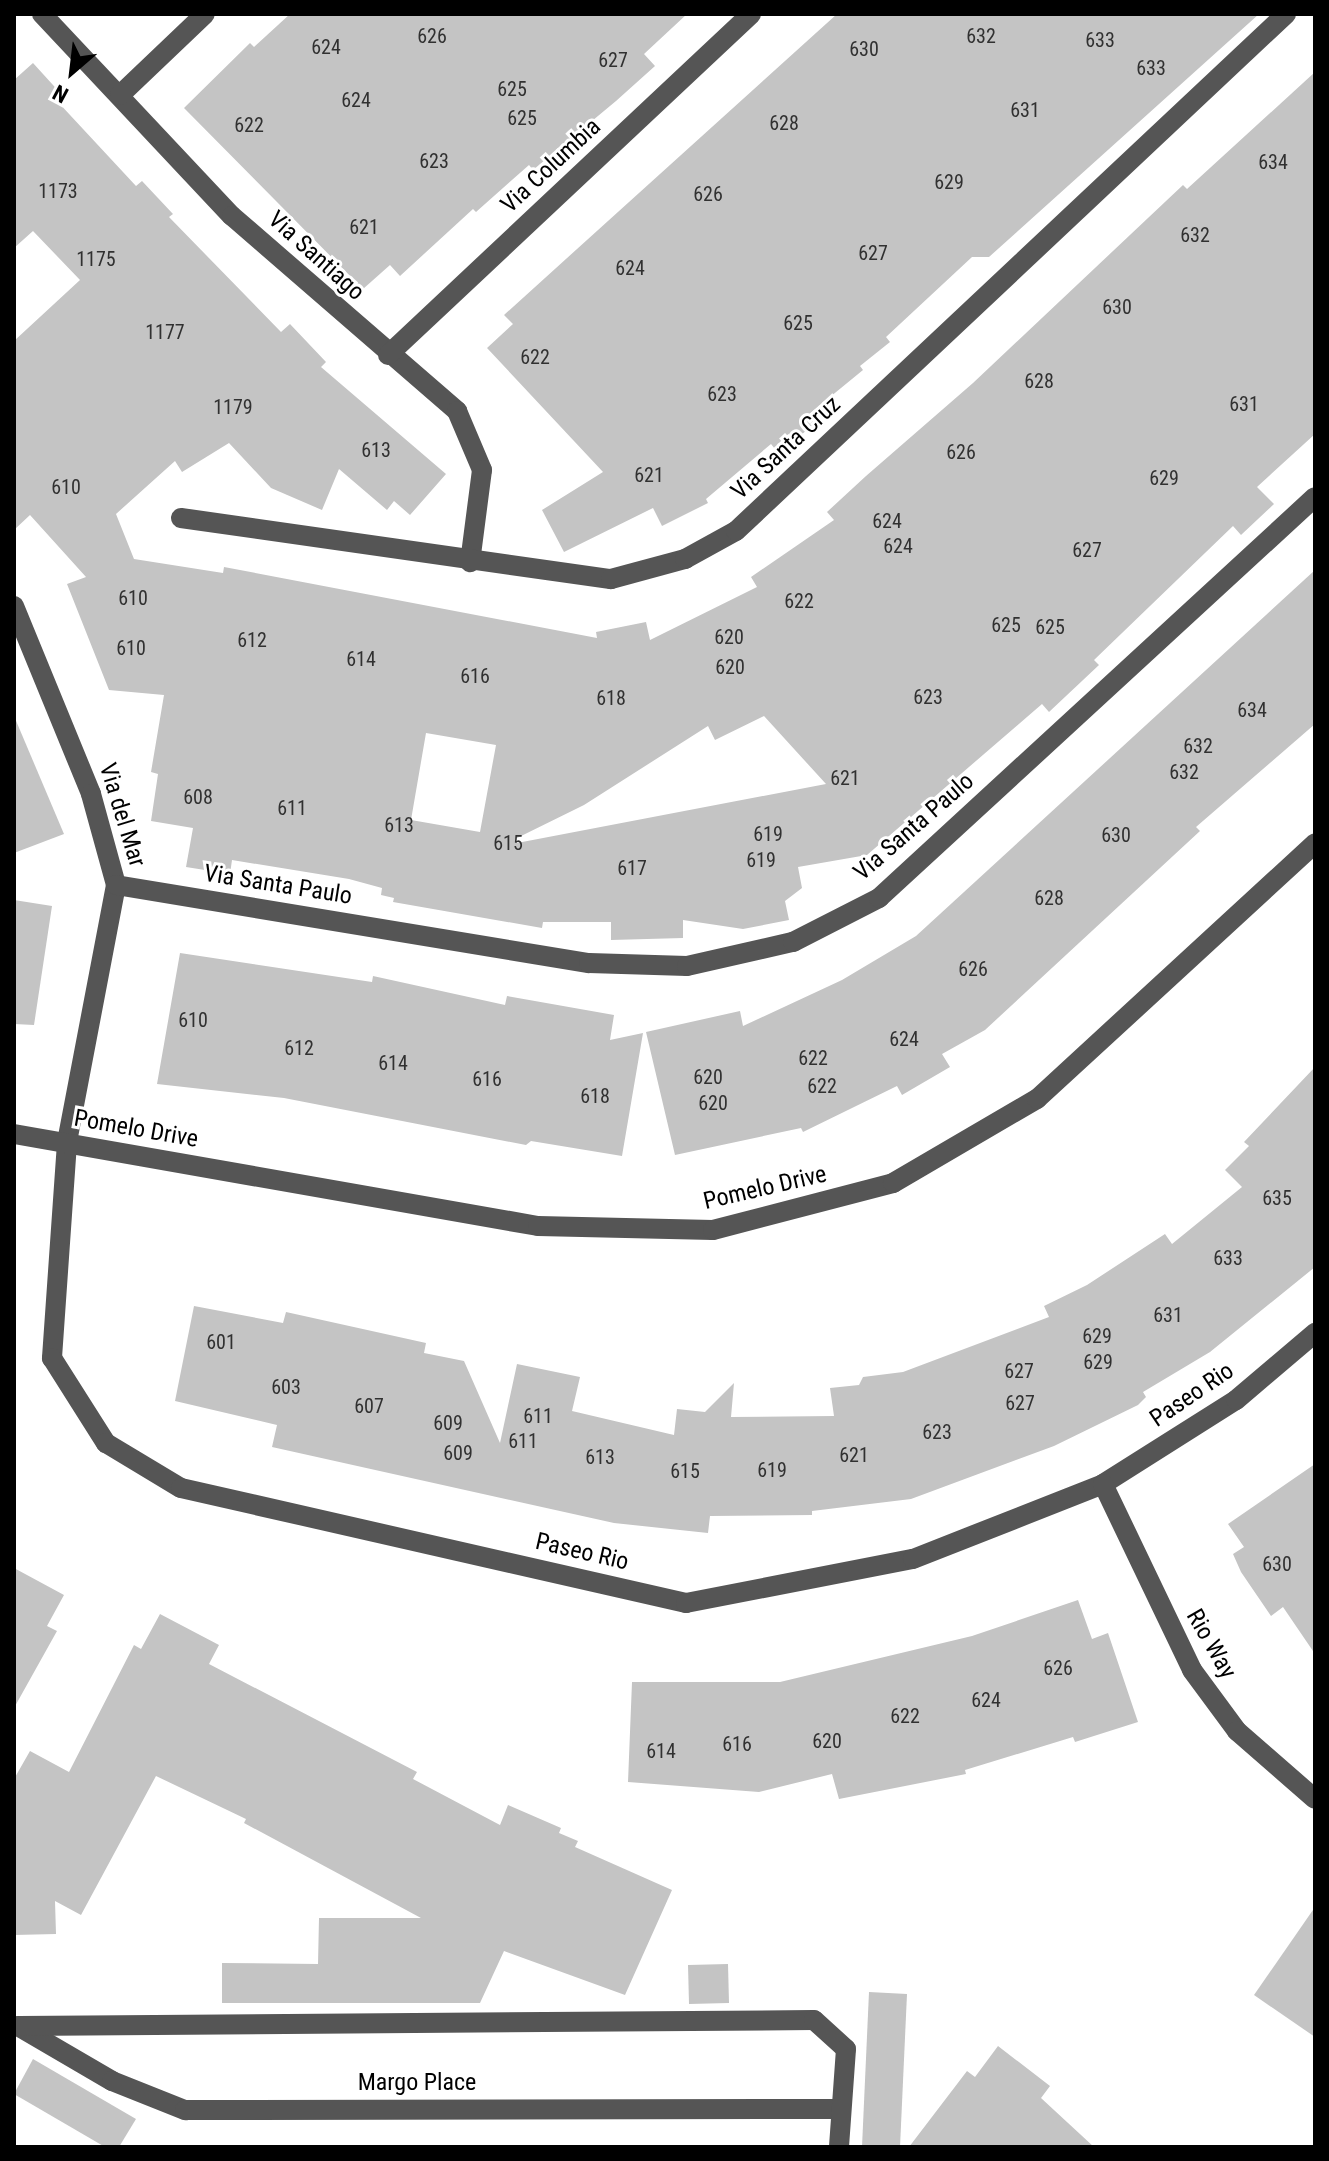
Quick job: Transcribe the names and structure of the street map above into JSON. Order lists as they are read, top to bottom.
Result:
{
  "streets": {
    "street": [
      "Via Columbia",
      "Via Santiago",
      "Via Santa Cruz",
      "Via del Mar",
      "Via Santa Paulo",
      "Pomelo Drive",
      "Paseo Rio",
      "Rio Way",
      "Margo Place"
    ]
  },
  "crossings": [
    ["Via Columbia", "Via Santiago"],
    ["Via Santiago", "Via Santa Cruz"],
    ["Via del Mar", "Via Santa Paulo"],
    ["Via del Mar", "Pomelo Drive"],
    ["Via del Mar", "Paseo Rio"],
    ["Pomelo Drive", "Paseo Rio"],
    ["Paseo Rio", "Rio Way"]
  ],
  "house_numbers": [
    "626",
    "632",
    "633",
    "624",
    "630",
    "627",
    "633",
    "625",
    "624",
    "631",
    "625",
    "628",
    "622",
    "623",
    "634",
    "629",
    "1173",
    "626",
    "621",
    "632",
    "627",
    "1175",
    "624",
    "630",
    "625",
    "1177",
    "622",
    "628",
    "623",
    "631",
    "1179",
    "613",
    "626",
    "621",
    "629",
    "610",
    "624",
    "624",
    "627",
    "610",
    "622",
    "625",
    "625",
    "620",
    "612",
    "610",
    "614",
    "620",
    "616",
    "623",
    "618",
    "634",
    "632",
    "632",
    "621",
    "608",
    "611",
    "613",
    "619",
    "630",
    "615",
    "619",
    "617",
    "628",
    "626",
    "610",
    "624",
    "612",
    "622",
    "614",
    "620",
    "616",
    "622",
    "618",
    "620",
    "635",
    "633",
    "631",
    "629",
    "601",
    "629",
    "627",
    "603",
    "627",
    "607",
    "611",
    "609",
    "623",
    "611",
    "609",
    "621",
    "613",
    "619",
    "615",
    "630",
    "626",
    "624",
    "622",
    "620",
    "616",
    "614"
  ],
  "north": "bottom left"
}
